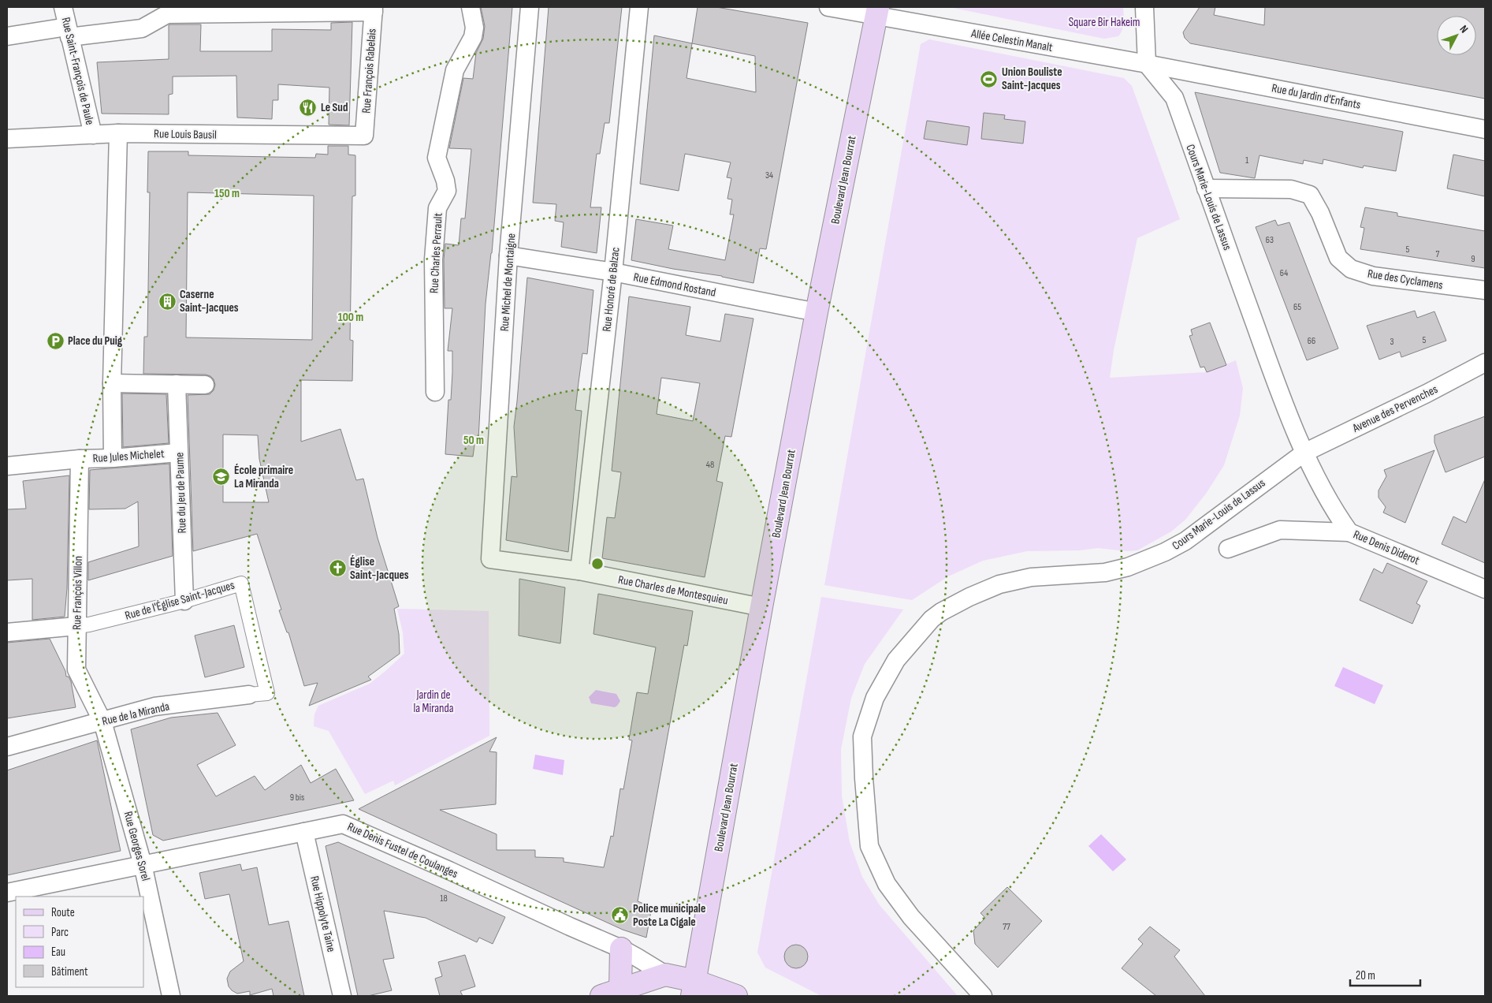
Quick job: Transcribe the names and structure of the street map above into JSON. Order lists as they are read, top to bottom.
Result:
{
  "streets": {
    "main road": ["Boulevard Jean Bourrat"],
    "street": [
      "Allée Celestin Manalt",
      "Rue Saint-François de Paule",
      "Rue François Rabelais",
      "Rue du Jardin d'Enfants",
      "Rue Louis Bausil",
      "Cours Marie-Louis de Lassus",
      "Rue Charles Perrault",
      "Rue des Cyclamens",
      "Rue Michel de Montaigne",
      "Rue Edmond Rostand",
      "Rue Honoré de Balzac",
      "Avenue des Pervenches",
      "Rue Jules Michelet",
      "Rue du Jeu de Paume",
      "Rue Denis Diderot",
      "Rue Charles de Montesquieu",
      "Rue François Villon",
      "Rue de l'Église Saint-Jacques",
      "Rue de la Miranda",
      "Rue Georges Sorel",
      "Rue Denis Fustel de Coulanges",
      "Rue Hippolyte Taine"
    ]
  },
  "crossings": [
    ["Allée Celestin Manalt", "Rue du Jardin d'Enfants"],
    ["Allée Celestin Manalt", "Boulevard Jean Bourrat"],
    ["Allée Celestin Manalt", "Cours Marie-Louis de Lassus"],
    ["Rue Saint-François de Paule", "Rue Louis Bausil"],
    ["Rue François Rabelais", "Rue Louis Bausil"],
    ["Rue du Jardin d'Enfants", "Cours Marie-Louis de Lassus"],
    ["Boulevard Jean Bourrat", "Rue Edmond Rostand"],
    ["Boulevard Jean Bourrat", "Rue Charles de Montesquieu"],
    ["Cours Marie-Louis de Lassus", "Rue des Cyclamens"],
    ["Cours Marie-Louis de Lassus", "Avenue des Pervenches"],
    ["Cours Marie-Louis de Lassus", "Rue Denis Diderot"],
    ["Rue Michel de Montaigne", "Rue Edmond Rostand"],
    ["Rue Michel de Montaigne", "Rue Charles de Montesquieu"],
    ["Rue Edmond Rostand", "Rue Honoré de Balzac"],
    ["Rue Honoré de Balzac", "Rue Charles de Montesquieu"],
    ["Avenue des Pervenches", "Rue Denis Diderot"],
    ["Rue Jules Michelet", "Rue du Jeu de Paume"],
    ["Rue Jules Michelet", "Rue François Villon"],
    ["Rue du Jeu de Paume", "Rue de l'Église Saint-Jacques"],
    ["Rue François Villon", "Rue de l'Église Saint-Jacques"],
    ["Rue François Villon", "Rue de la Miranda"],
    ["Rue François Villon", "Rue Georges Sorel"],
    ["Rue de l'Église Saint-Jacques", "Rue de la Miranda"],
    ["Rue de la Miranda", "Rue Georges Sorel"],
    ["Rue Georges Sorel", "Rue Denis Fustel de Coulanges"],
    ["Rue Denis Fustel de Coulanges", "Rue Hippolyte Taine"]
  ],
  "parks": ["Square Bir Hakeim", "Jardin de la Miranda"],
  "places": {
    "sports": ["Union Bouliste Saint-Jacques"],
    "restaurant": ["Le Sud"],
    "building": ["Caserne Saint-Jacques"],
    "parking": ["Place du Puig"],
    "school or university": ["École primaire La Miranda"],
    "church": ["Église Saint-Jacques"],
    "public building": ["Police municipale Poste La Cigale"]
  },
  "house_numbers": [
    "1",
    "34",
    "63",
    "5",
    "7",
    "9",
    "64",
    "65",
    "5",
    "66",
    "3",
    "48",
    "9 bis",
    "18",
    "77"
  ],
  "legend": [
    "Route",
    "Parc",
    "Eau",
    "Bâtiment"
  ],
  "scale_bar": "20 m",
  "north": "top right",
  "rings": ["150 m", "100 m", "50 m"]
}
